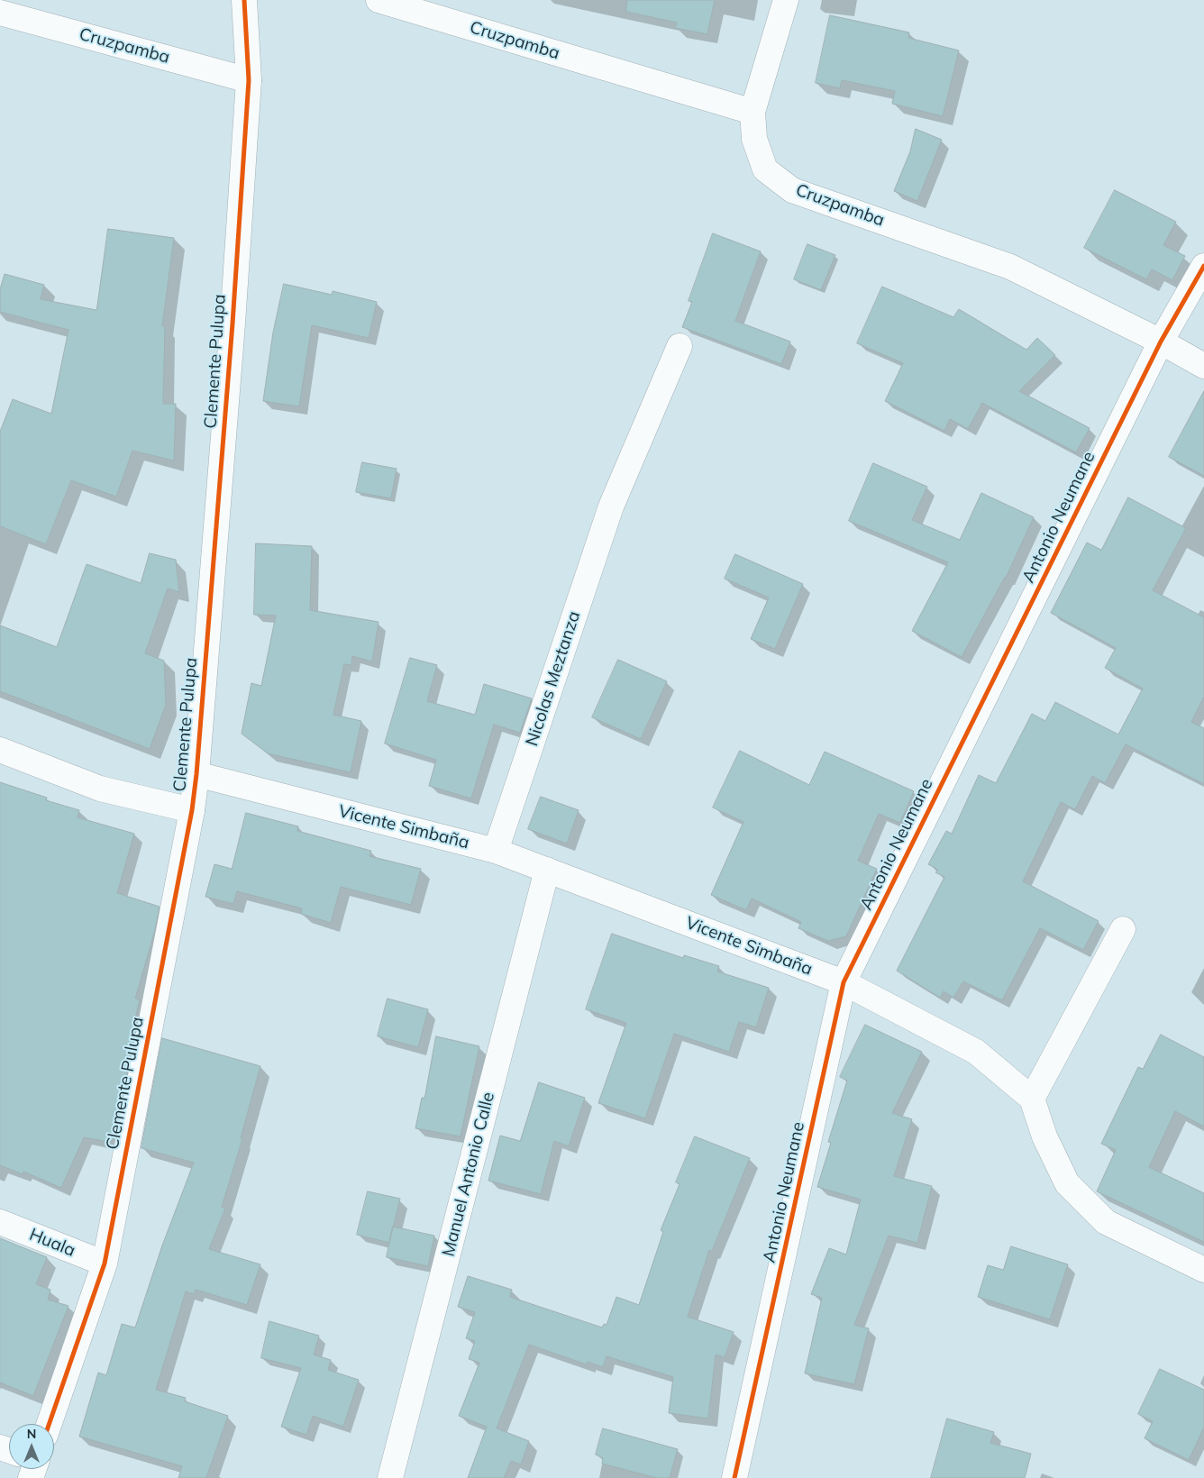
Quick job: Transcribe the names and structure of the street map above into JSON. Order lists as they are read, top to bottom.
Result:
{
  "streets": {
    "street": [
      "Cruzpamba",
      "Clemente Pulupa",
      "Antonio Neumane",
      "Nicolas Meztanza",
      "Vicente Simbaña",
      "Manuel Antonio Calle",
      "Huala"
    ]
  },
  "crossings": [
    ["Cruzpamba", "Clemente Pulupa"],
    ["Cruzpamba", "Antonio Neumane"],
    ["Clemente Pulupa", "Vicente Simbaña"],
    ["Clemente Pulupa", "Huala"],
    ["Antonio Neumane", "Vicente Simbaña"],
    ["Nicolas Meztanza", "Vicente Simbaña"],
    ["Vicente Simbaña", "Manuel Antonio Calle"]
  ],
  "north": "top"
}
